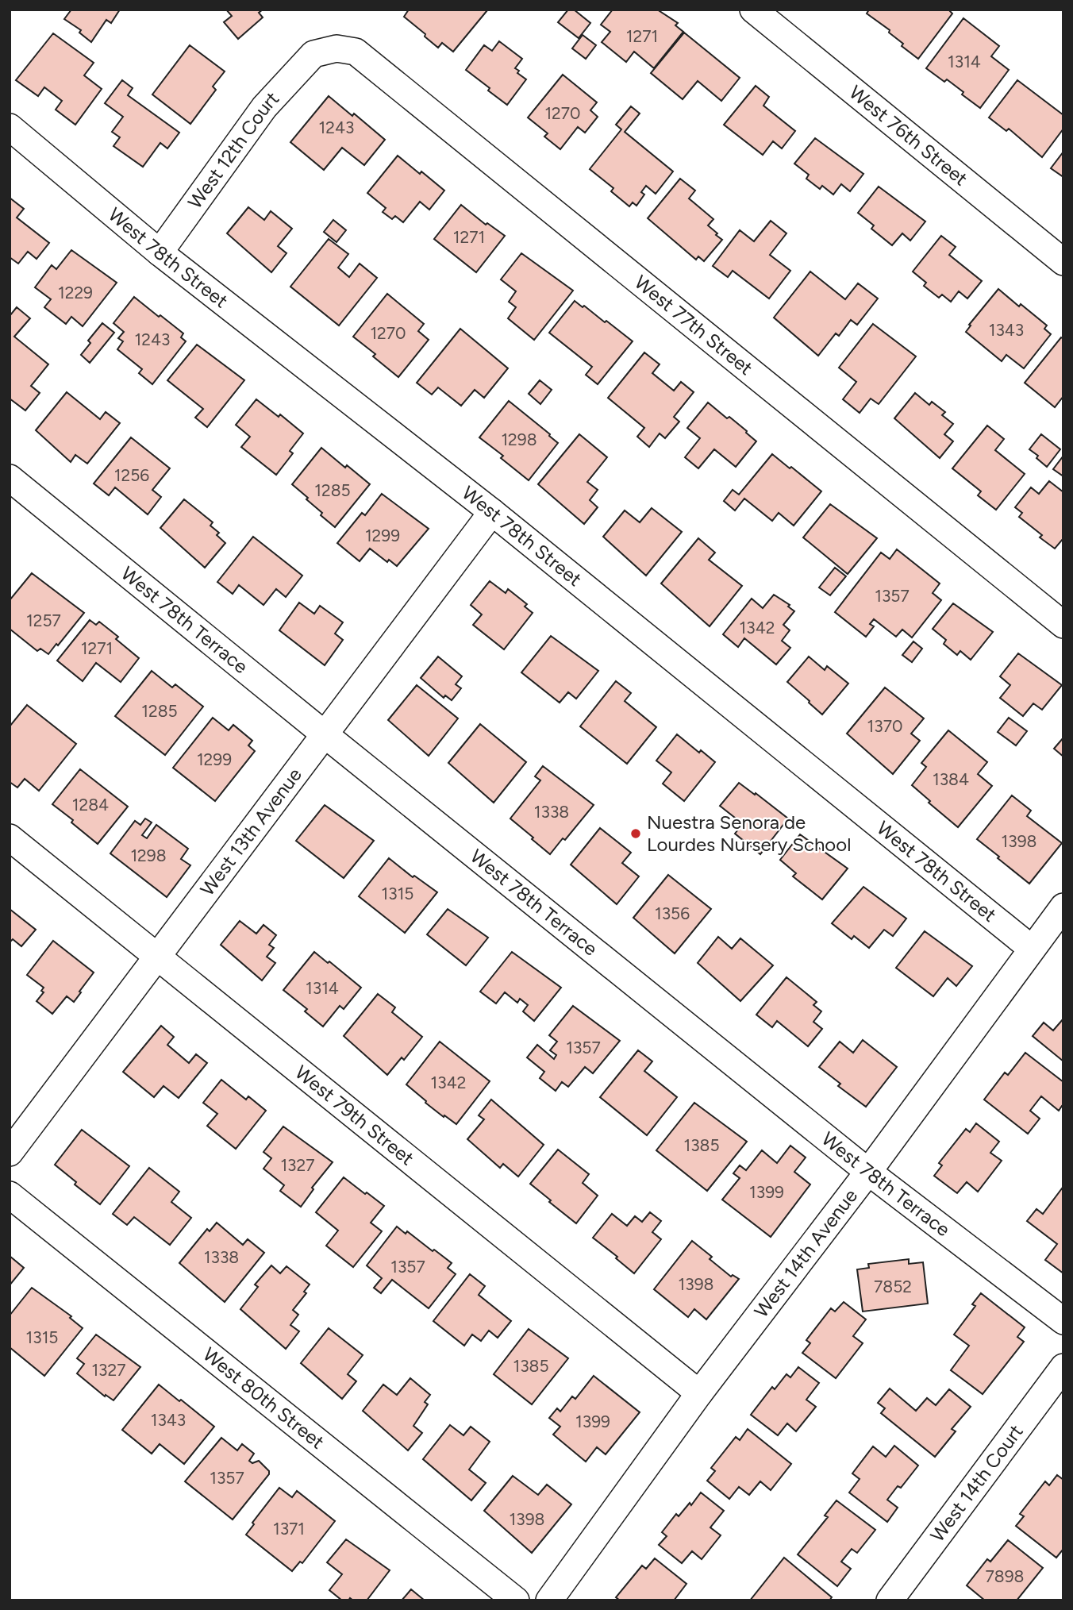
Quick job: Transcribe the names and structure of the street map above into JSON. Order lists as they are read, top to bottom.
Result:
{
  "streets": {
    "street": [
      "West 76th Street",
      "West 12th Court",
      "West 78th Street",
      "West 77th Street",
      "West 78th Terrace",
      "West 13th Avenue",
      "West 79th Street",
      "West 14th Avenue",
      "West 80th Street",
      "West 14th Court"
    ]
  },
  "crossings": [
    ["West 12th Court", "West 78th Street"],
    ["West 12th Court", "West 77th Street"],
    ["West 78th Street", "West 13th Avenue"],
    ["West 78th Street", "West 14th Avenue"],
    ["West 78th Terrace", "West 13th Avenue"],
    ["West 78th Terrace", "West 14th Avenue"],
    ["West 13th Avenue", "West 79th Street"],
    ["West 79th Street", "West 14th Avenue"]
  ],
  "places": ["Nuestra Senora de Lourdes Nursery School"],
  "house_numbers": [
    "1271",
    "1314",
    "1270",
    "1243",
    "1271",
    "1229",
    "1343",
    "1270",
    "1243",
    "1298",
    "1256",
    "1285",
    "1299",
    "1357",
    "1257",
    "1342",
    "1271",
    "1285",
    "1370",
    "1299",
    "1384",
    "1284",
    "1338",
    "1398",
    "1298",
    "1315",
    "1356",
    "1314",
    "1357",
    "1342",
    "1385",
    "1327",
    "1399",
    "1338",
    "1357",
    "1398",
    "7852",
    "1315",
    "1385",
    "1327",
    "1343",
    "1399",
    "1357",
    "1398",
    "1371",
    "7898"
  ]
}
